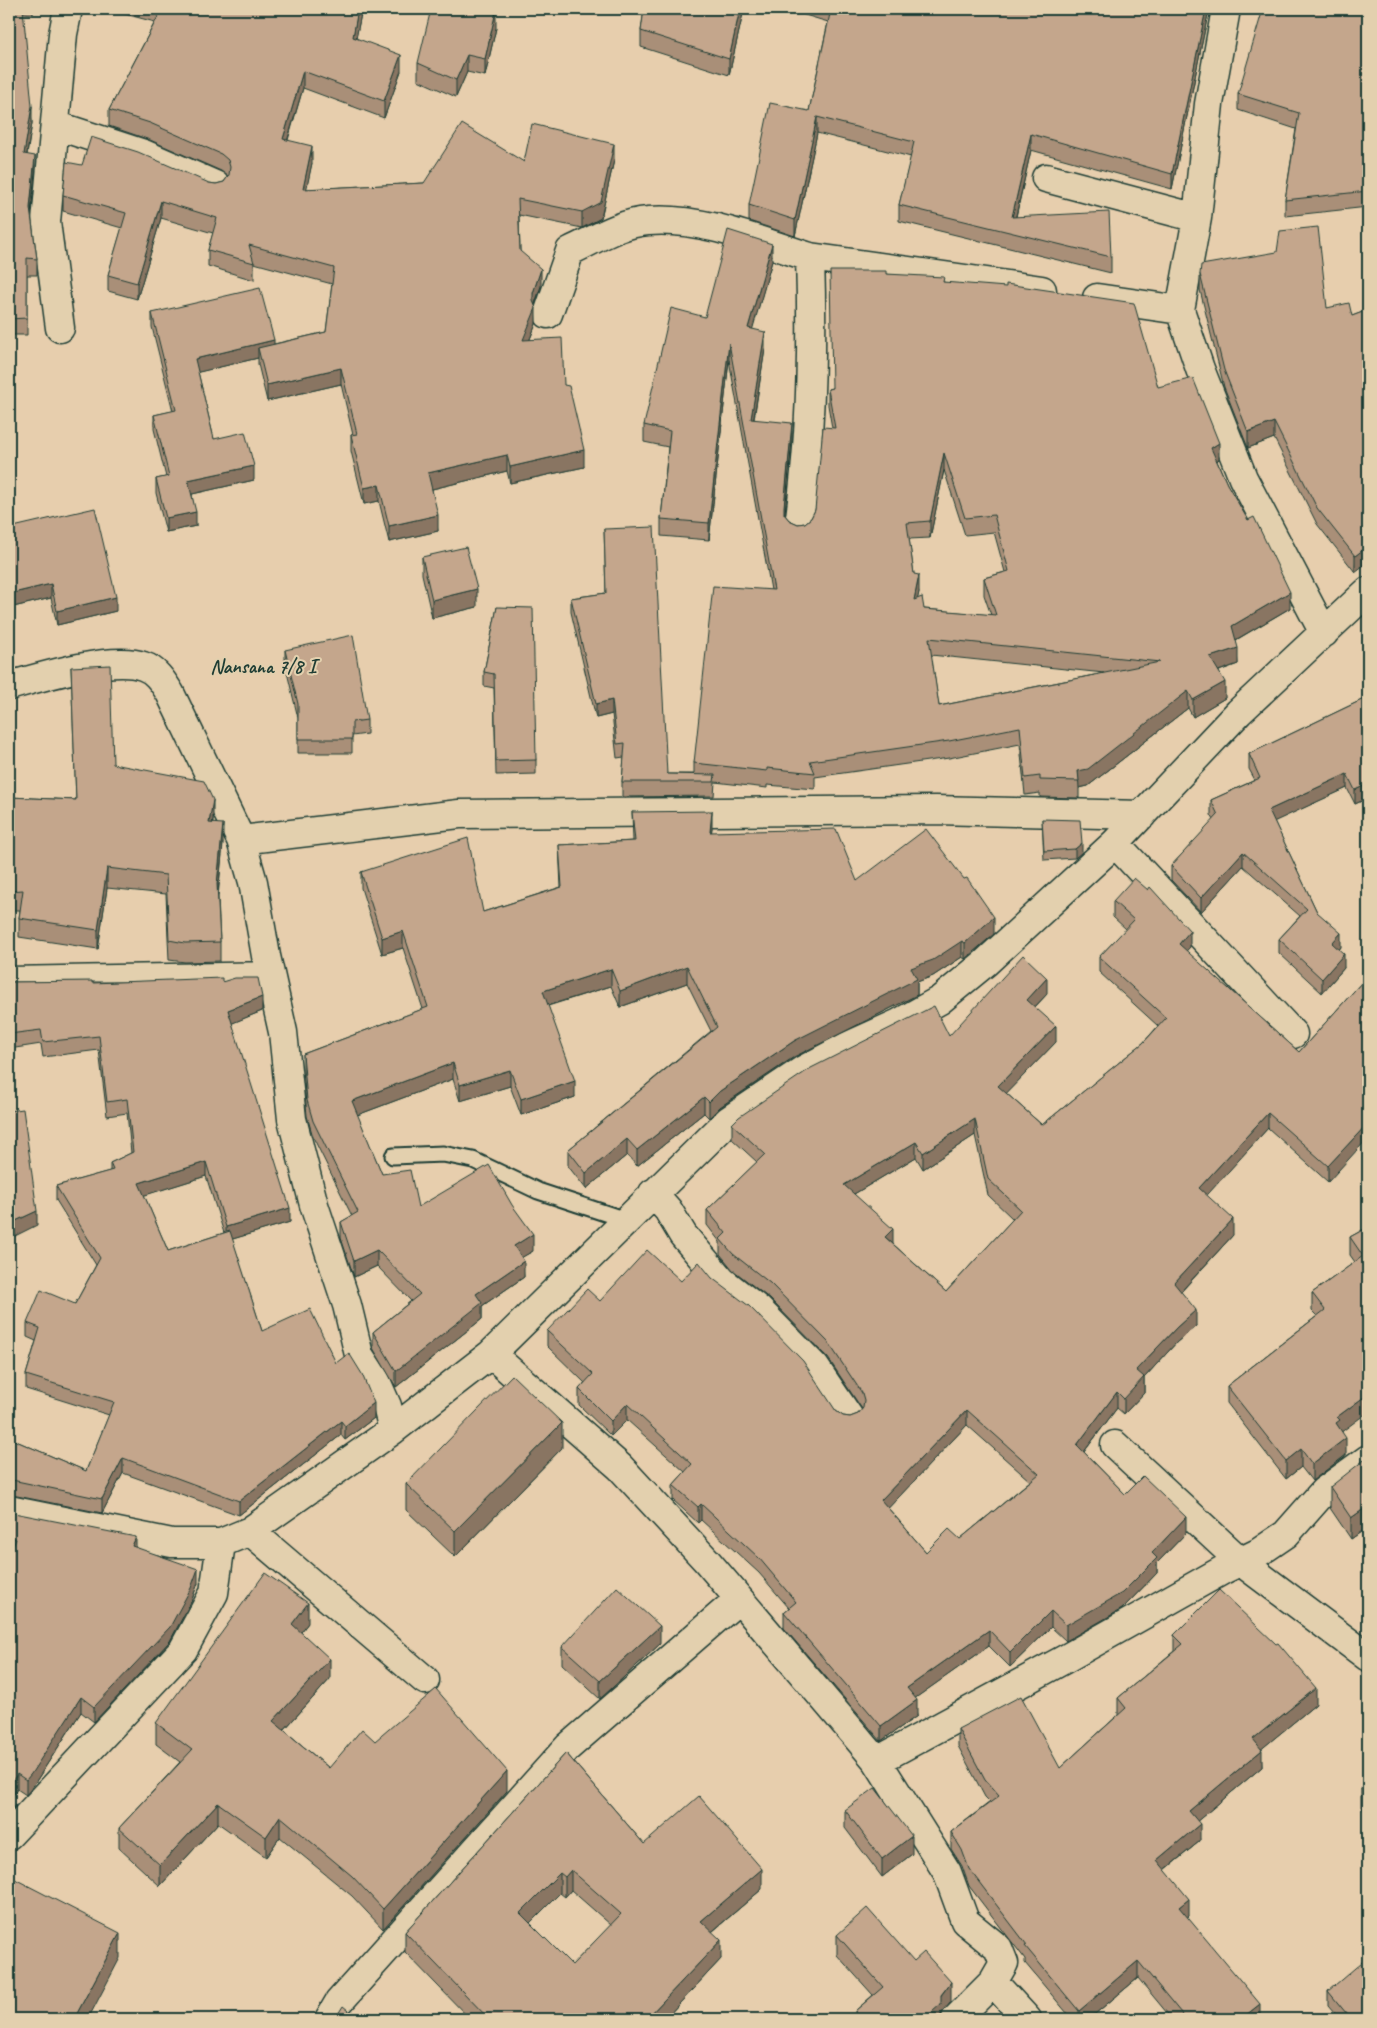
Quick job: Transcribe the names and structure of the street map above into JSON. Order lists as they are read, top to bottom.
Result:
{
  "districts": ["Nansana 7/8 I"]
}
